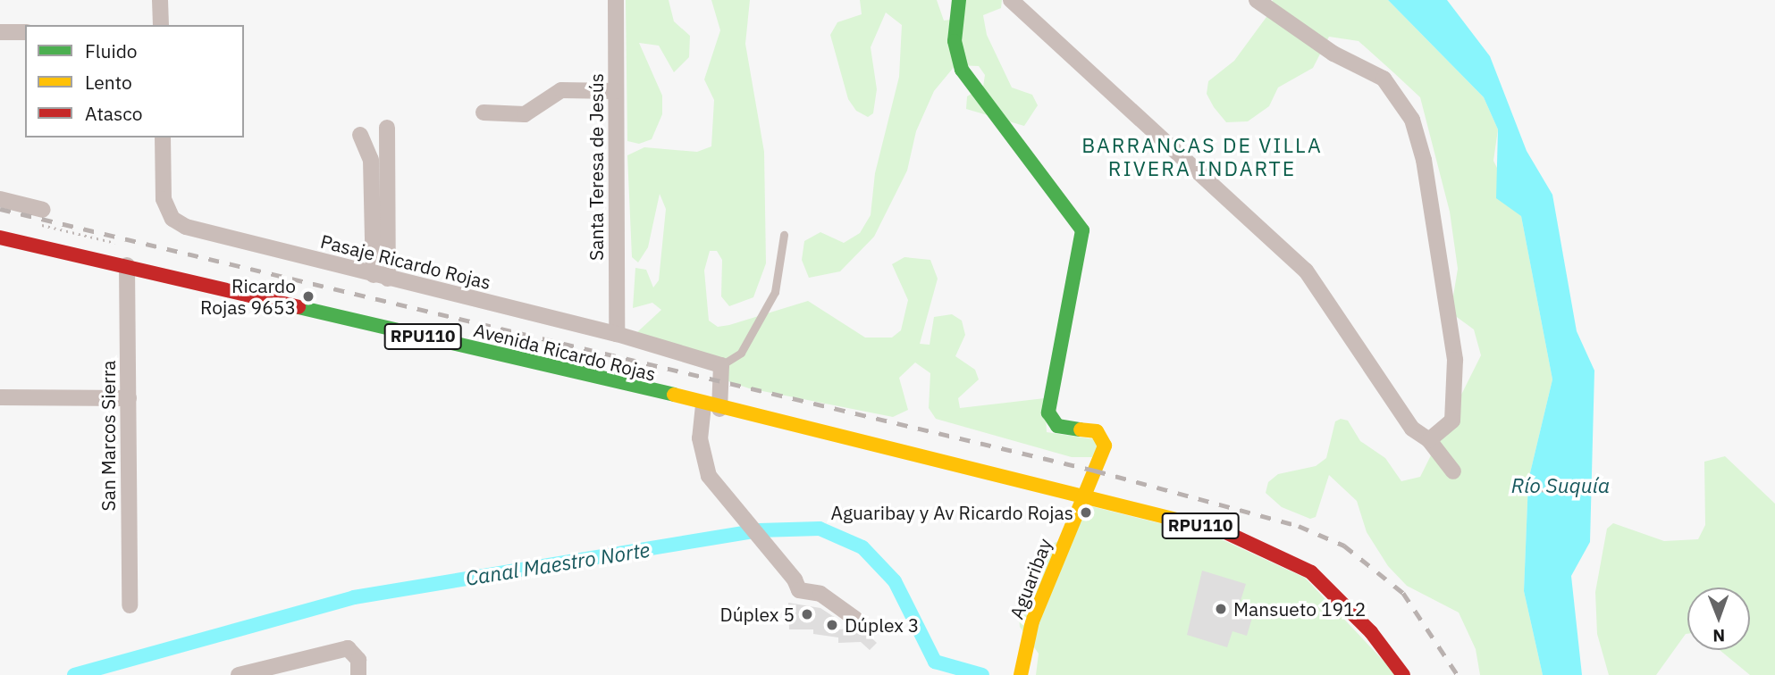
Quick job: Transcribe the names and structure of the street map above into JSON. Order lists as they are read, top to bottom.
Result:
{
  "streets": {
    "main road": ["RPU110", "Avenida Ricardo Rojas", "Aguaribay"],
    "street": ["Santa Teresa de Jesús", "Pasaje Ricardo Rojas", "San Marcos Sierra"]
  },
  "crossings": [
    ["Santa Teresa de Jesús", "Pasaje Ricardo Rojas"],
    ["RPU110", "Avenida Ricardo Rojas"],
    ["RPU110", "Aguaribay"],
    ["Avenida Ricardo Rojas", "San Marcos Sierra"],
    ["Avenida Ricardo Rojas", "Aguaribay"]
  ],
  "districts": ["BARRANCAS DE VILLA RIVERA INDARTE"],
  "water": ["Río Suquía", "Canal Maestro Norte"],
  "places": [
    "Ricardo Rojas 9653",
    "Aguaribay y Av Ricardo Rojas",
    "Mansueto 1912",
    "Dúplex 5",
    "Dúplex 3"
  ],
  "legend": ["Fluido", "Lento", "Atasco"],
  "north": "bottom"
}
